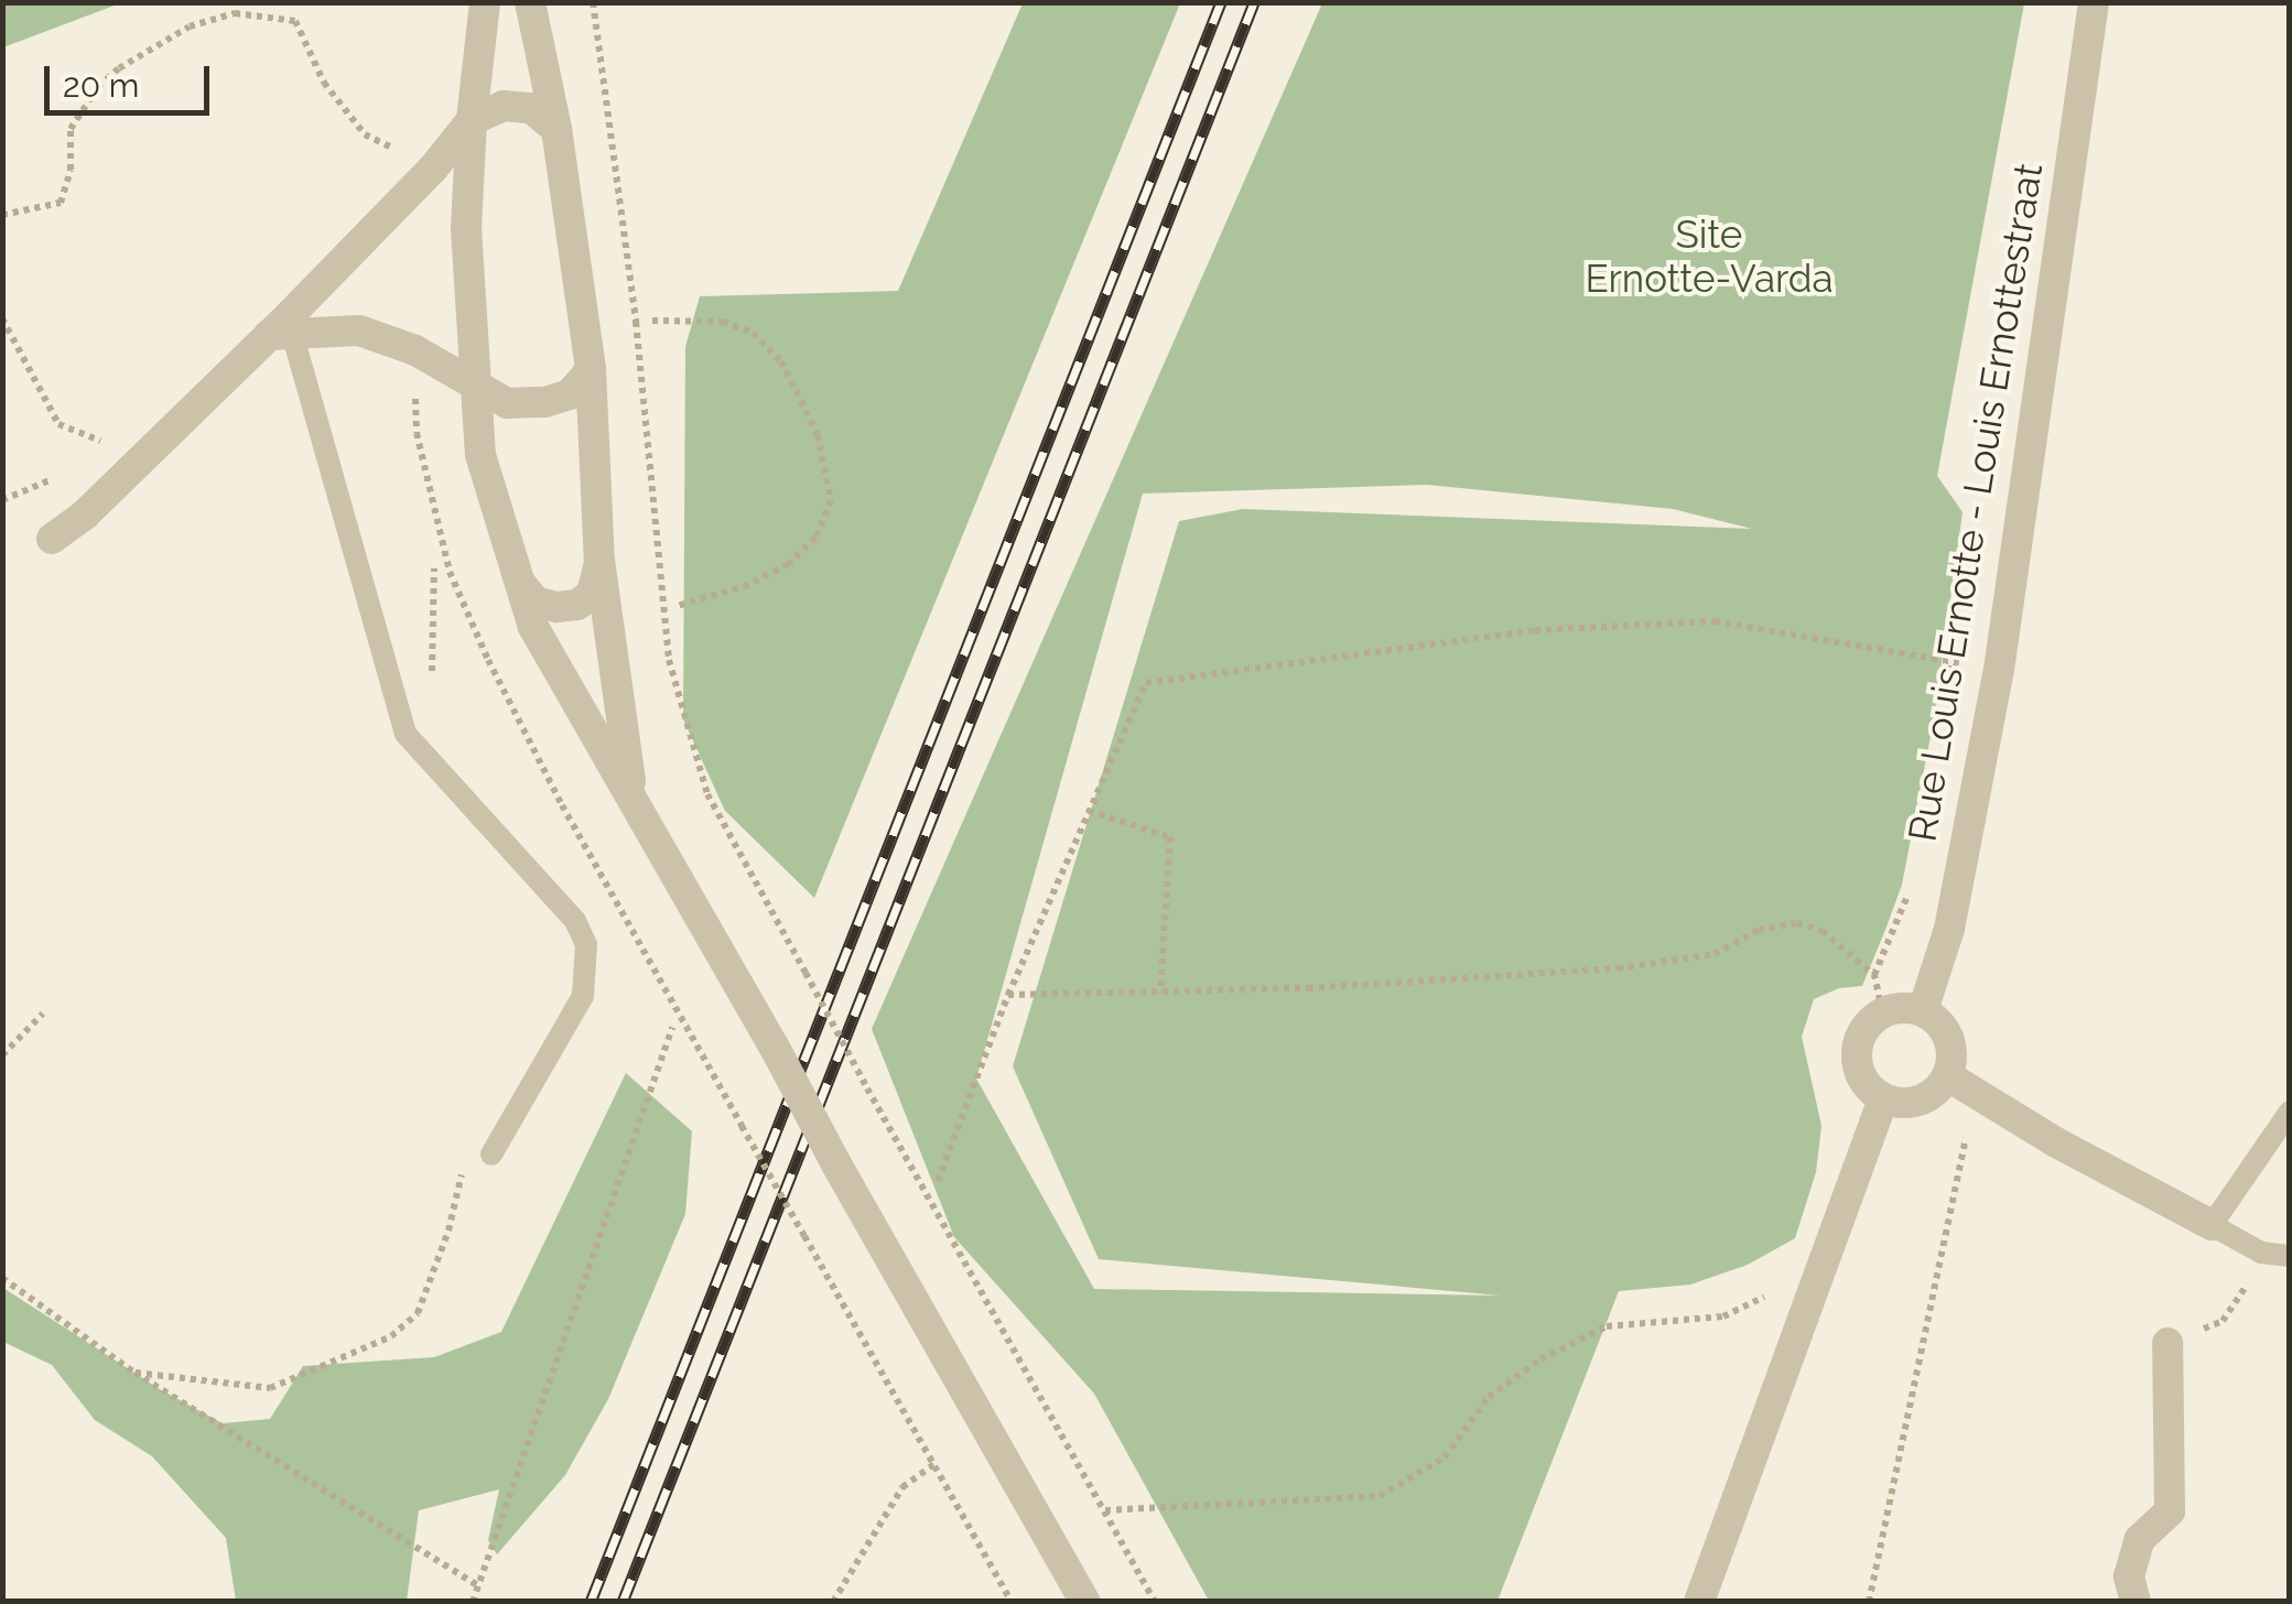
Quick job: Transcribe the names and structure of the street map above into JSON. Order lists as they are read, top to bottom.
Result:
{
  "streets": {
    "street": ["Rue Louis Ernotte - Louis Ernottestraat"]
  },
  "parks": ["Site Ernotte-Varda"],
  "scale_bar": "20 m"
}
